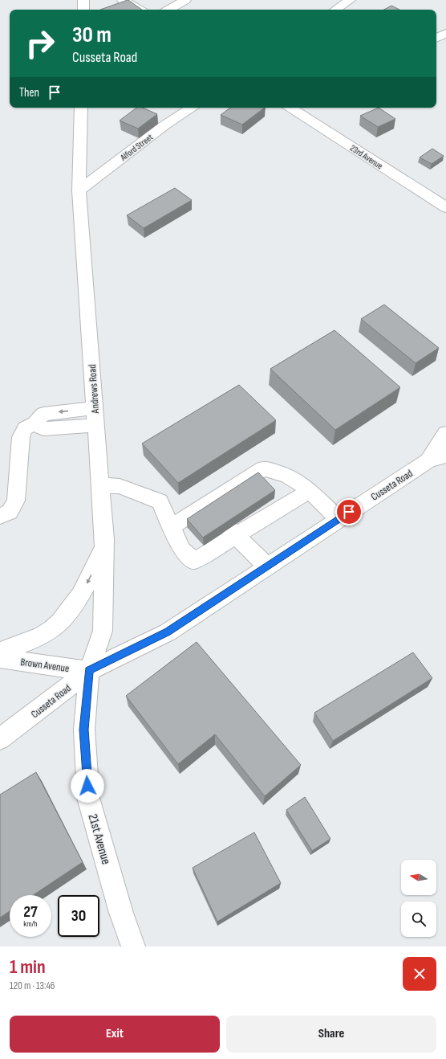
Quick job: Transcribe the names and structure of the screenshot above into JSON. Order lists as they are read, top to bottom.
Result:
{
  "streets": {
    "street": [
      "Alford Street",
      "23rd Avenue",
      "Andrews Road",
      "Cusseta Road",
      "Brown Avenue",
      "21st Avenue"
    ]
  },
  "crossings": [
    ["Alford Street", "Andrews Road"],
    ["Andrews Road", "Cusseta Road"],
    ["Andrews Road", "Brown Avenue"],
    ["Andrews Road", "21st Avenue"],
    ["Cusseta Road", "Brown Avenue"],
    ["Cusseta Road", "21st Avenue"],
    ["Brown Avenue", "21st Avenue"]
  ],
  "north": "left",
  "page": {
    "turn": ["30 m", "Cusseta Road"],
    "then": "Then",
    "speed": "27 km/h",
    "limit": "30",
    "heading": ["1 min", "120 m · 13:46"],
    "buttons": ["Exit", "Share"]
  }
}
